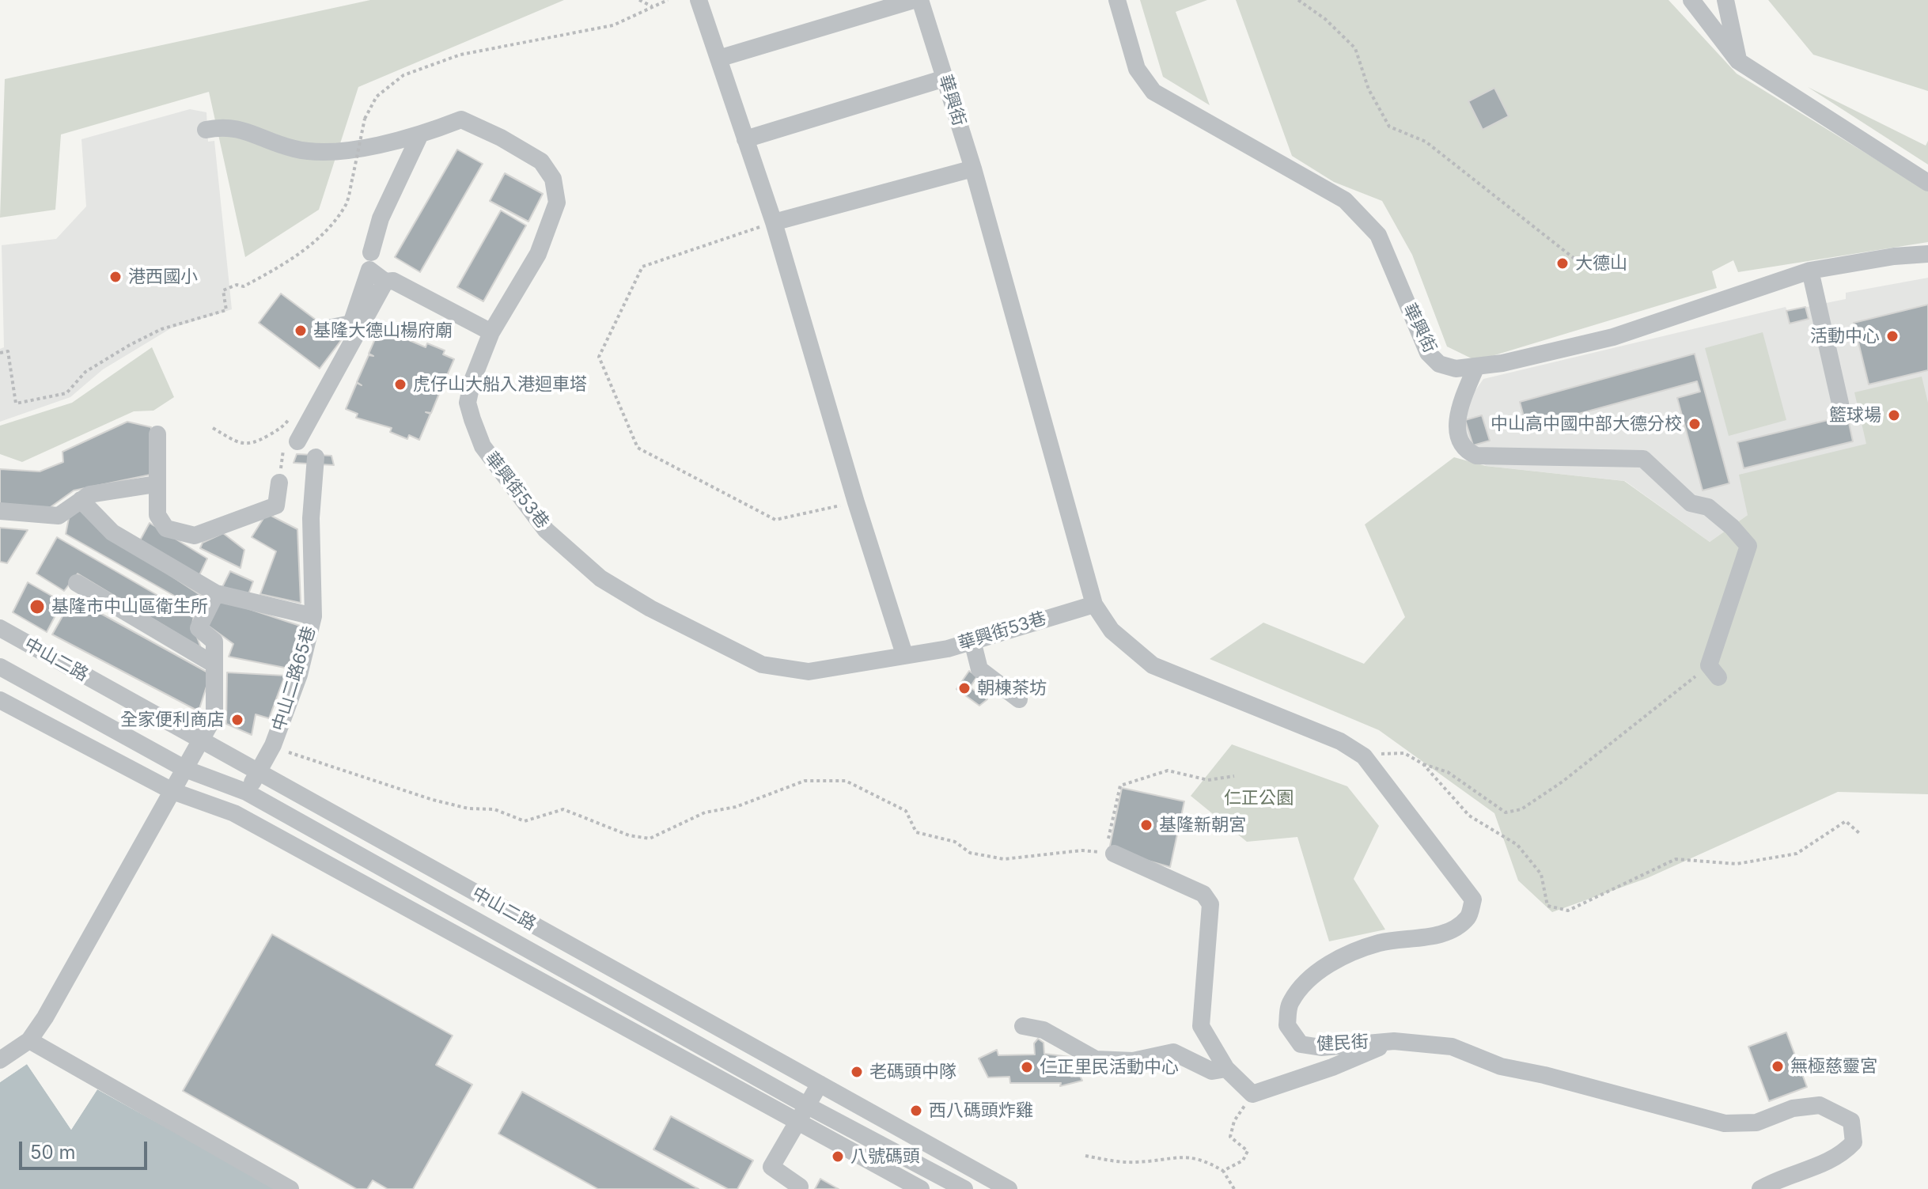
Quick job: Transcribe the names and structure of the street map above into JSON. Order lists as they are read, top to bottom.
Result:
{
  "streets": {
    "street": [
      "華興街",
      "華興街53巷",
      "中山二路",
      "中山二路65巷",
      "健民街"
    ]
  },
  "crossings": [
    ["華興街", "華興街53巷"],
    ["華興街", "健民街"],
    ["華興街53巷", "健民街"],
    ["中山二路", "中山二路65巷"]
  ],
  "parks": ["仁正公園"],
  "places": [
    "大德山",
    "港西國小",
    "基隆大德山楊府廟",
    "活動中心",
    "虎仔山大船入港迴車塔",
    "籃球場",
    "中山高中國中部大德分校",
    "基隆市中山區衛生所",
    "朝棟茶坊",
    "全家便利商店",
    "基隆新朝宮",
    "無極慈靈宮",
    "仁正里民活動中心",
    "老碼頭中隊",
    "西八碼頭炸雞",
    "八號碼頭"
  ],
  "scale_bar": "50 m"
}
